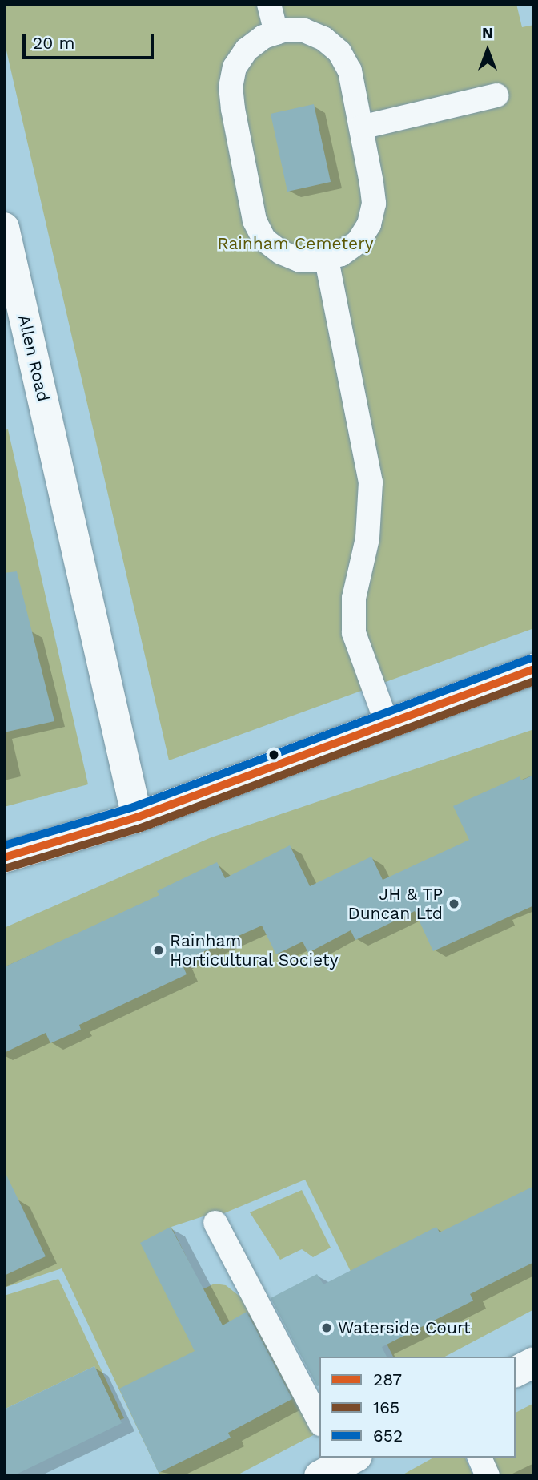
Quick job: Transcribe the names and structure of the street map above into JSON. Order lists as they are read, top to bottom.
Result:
{
  "streets": {
    "street": ["Allen Road"]
  },
  "parks": ["Rainham Cemetery"],
  "places": ["JH & TP Duncan Ltd", "Rainham Horticultural Society", "Waterside Court"],
  "lines": ["transit line 652", "transit line 287", "transit line 165"],
  "legend": ["287", "165", "652"],
  "scale_bar": "20 m",
  "north": "top"
}
